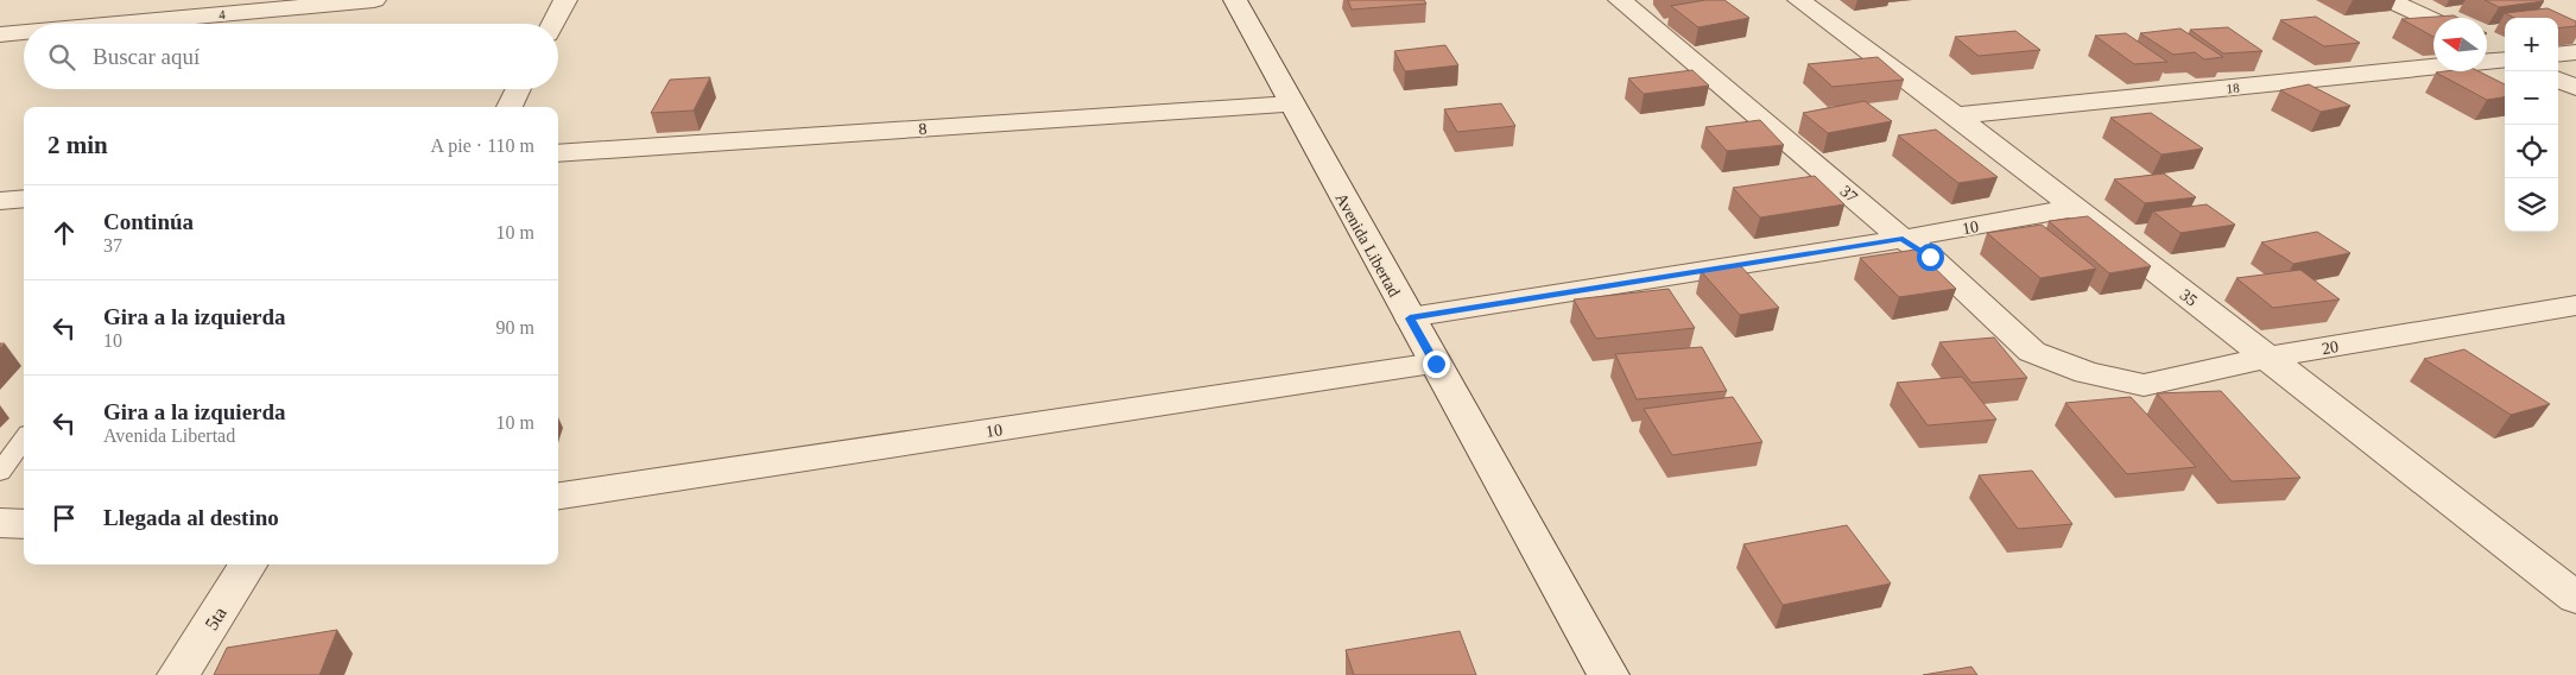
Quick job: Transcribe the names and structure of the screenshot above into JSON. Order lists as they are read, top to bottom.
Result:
{
  "streets": {
    "street": [
      "4",
      "18",
      "8",
      "37",
      "10",
      "Avenida Libertad",
      "35",
      "20",
      "5ta"
    ]
  },
  "crossings": [
    ["18", "35"],
    ["8", "Avenida Libertad"],
    ["37", "10"],
    ["37", "20"],
    ["10", "Avenida Libertad"],
    ["10", "35"],
    ["35", "20"]
  ],
  "north": "left",
  "page": {
    "map_buttons": ["+", "−"],
    "search": "Buscar aquí",
    "heading": ["2 min", "A pie · 110 m"],
    "list": [
      ["Continúa", "37", "10 m"],
      ["Gira a la izquierda", "10", "90 m"],
      ["Gira a la izquierda", "Avenida Libertad", "10 m"],
      "Llegada al destino"
    ]
  }
}
